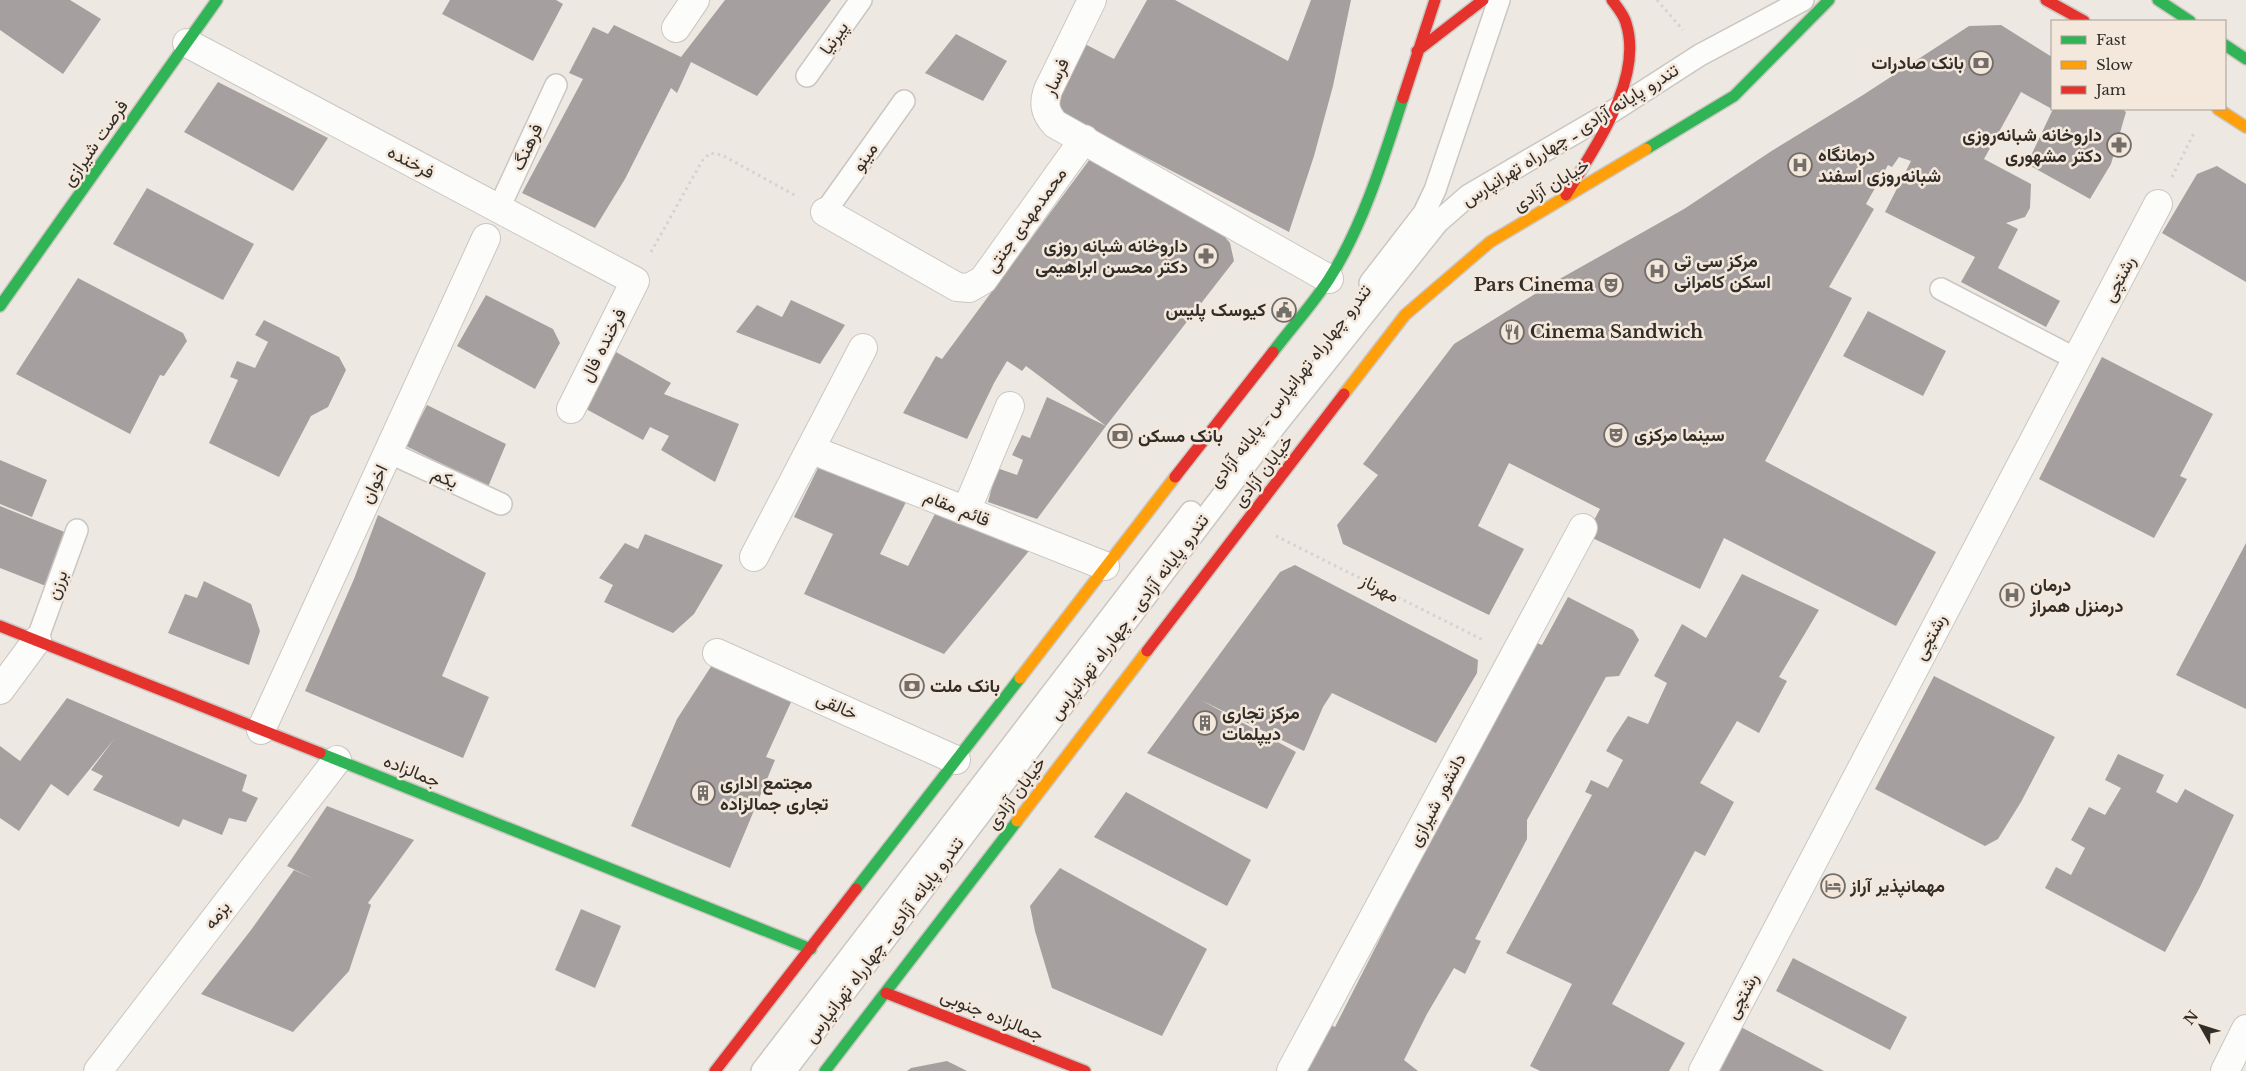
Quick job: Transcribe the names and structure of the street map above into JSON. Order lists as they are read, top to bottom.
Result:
{
  "streets": {
    "main road": [
      "فرصت شیرازی",
      "خیابان آزادی",
      "جمالزاده",
      "جمالزاده جنوبی"
    ],
    "street": [
      "فرسار",
      "فرخنده",
      "محمدمهدی جنتی",
      "رشتچی",
      "فرخنده فال",
      "اخوان",
      "قائم مقام",
      "خالقی",
      "دانشور شیرازی",
      "بزمه"
    ],
    "lane": [
      "پیرنیا",
      "تندرو پایانه آزادی ـ چهارراه تهرانپارس",
      "فرهنگ",
      "مینو",
      "تندرو چهارراه تهرانپارس ـ پایانه آزادی",
      "یکم",
      "برزن"
    ],
    "path": ["مهرناز"]
  },
  "crossings": [
    ["فرسار", "محمدمهدی جنتی"],
    ["فرصت شیرازی", "فرخنده"],
    ["فرهنگ", "فرخنده"],
    ["مینو", "محمدمهدی جنتی"],
    ["فرخنده", "فرخنده فال"],
    ["خیابان آزادی", "مهرناز"],
    ["خیابان آزادی", "جمالزاده جنوبی"],
    ["یکم", "اخوان"],
    ["اخوان", "جمالزاده"],
    ["برزن", "جمالزاده"],
    ["مهرناز", "دانشور شیرازی"],
    ["جمالزاده", "بزمه"]
  ],
  "places": {
    "bank": ["بانک صادرات", "بانک مسکن", "بانک ملت"],
    "pharmacy": ["داروخانه شبانه‌روزی دکتر مشهوری", "داروخانه شبانه روزی دکتر محسن ابراهیمی"],
    "hospital": ["درمانگاه شبانه‌روزی اسفند", "مرکز سی تی اسکن کامرانی", "درمان درمنزل همراز"],
    "theatre": ["Pars Cinema", "سینما مرکزی"],
    "public building": ["کیوسک پلیس"],
    "restaurant": ["Cinema Sandwich"],
    "building": ["مرکز تجاری دیپلمات", "مجتمع اداری تجاری جمالزاده"],
    "hotel": ["مهمانپذیر آراز"]
  },
  "legend": ["Fast", "Slow", "Jam"],
  "north": "top left"
}
